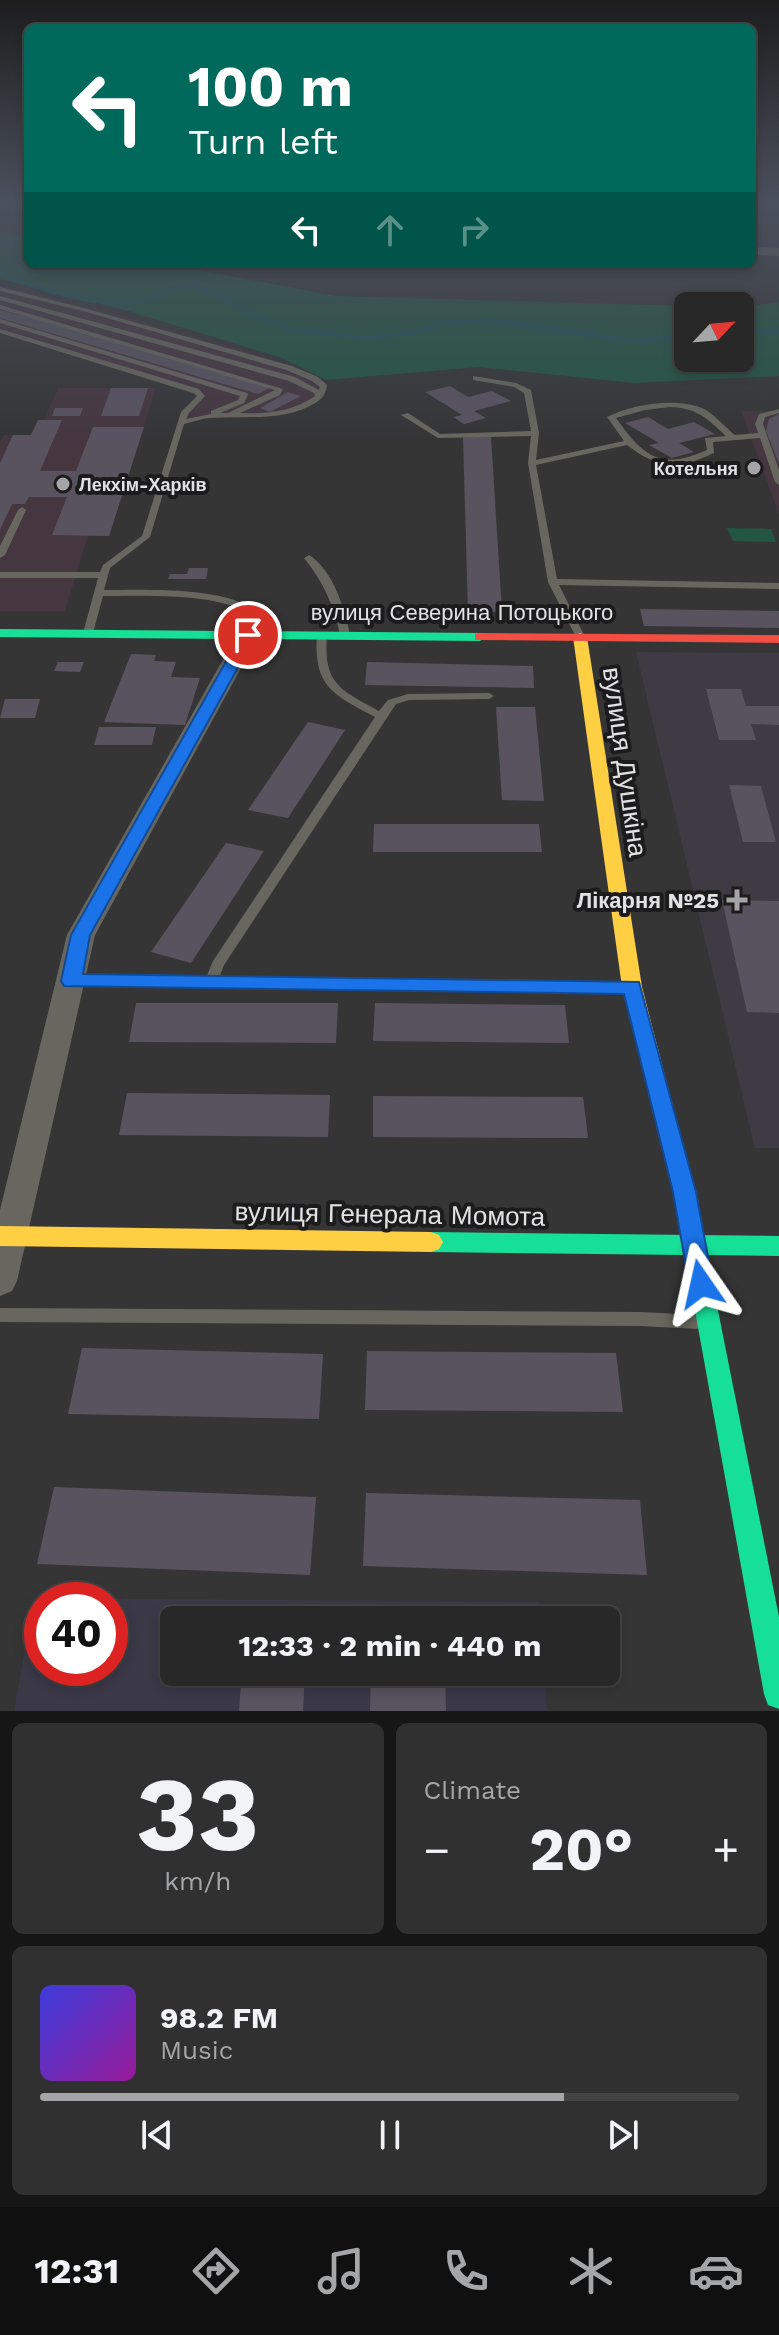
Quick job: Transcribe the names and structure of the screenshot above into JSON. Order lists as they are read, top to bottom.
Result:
{
  "streets": {
    "street": ["вулиця Северина Потоцького", "вулиця Душкіна", "вулиця Генерала Момота"]
  },
  "crossings": [
    ["вулиця Северина Потоцького", "вулиця Душкіна"],
    ["вулиця Душкіна", "вулиця Генерала Момота"]
  ],
  "places": {
    "other": ["Котельня", "Лекхім-Харків"],
    "health": ["Лікарня №25"]
  },
  "north": "top right",
  "page": {
    "turn": ["100 m", "Turn left"],
    "limit": "40",
    "trip": "12:33 · 2 min · 440 m",
    "tile": [
      ["33", "km/h"],
      "Climate"
    ],
    "heat": ["−", "20°", "+"],
    "song": ["98.2 FM", "Music"],
    "tabs": "12:31"
  }
}
